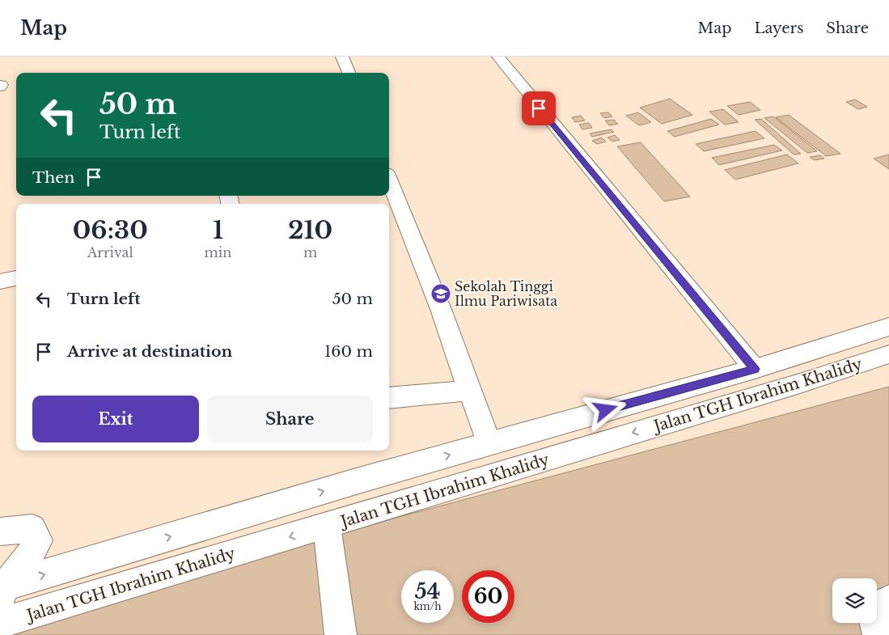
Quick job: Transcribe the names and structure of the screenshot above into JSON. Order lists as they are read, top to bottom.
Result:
{
  "streets": {
    "main road": ["Jalan TGH Ibrahim Khalidy"]
  },
  "places": {
    "school or university": ["Sekolah Tinggi Ilmu Pariwisata"]
  },
  "page": {
    "header": "Map",
    "nav": ["Map", "Layers", "Share"],
    "turn": ["50 m", "Turn left"],
    "then": "Then",
    "eta": [
      "06:30",
      "Arrival",
      "1",
      "min",
      "210",
      "m"
    ],
    "list": [
      {
        "name": "Turn left",
        "value": "50 m"
      },
      {
        "name": "Arrive at destination",
        "value": "160 m"
      }
    ],
    "buttons": ["Exit", "Share"],
    "speed": "54 km/h",
    "limit": "60"
  }
}
